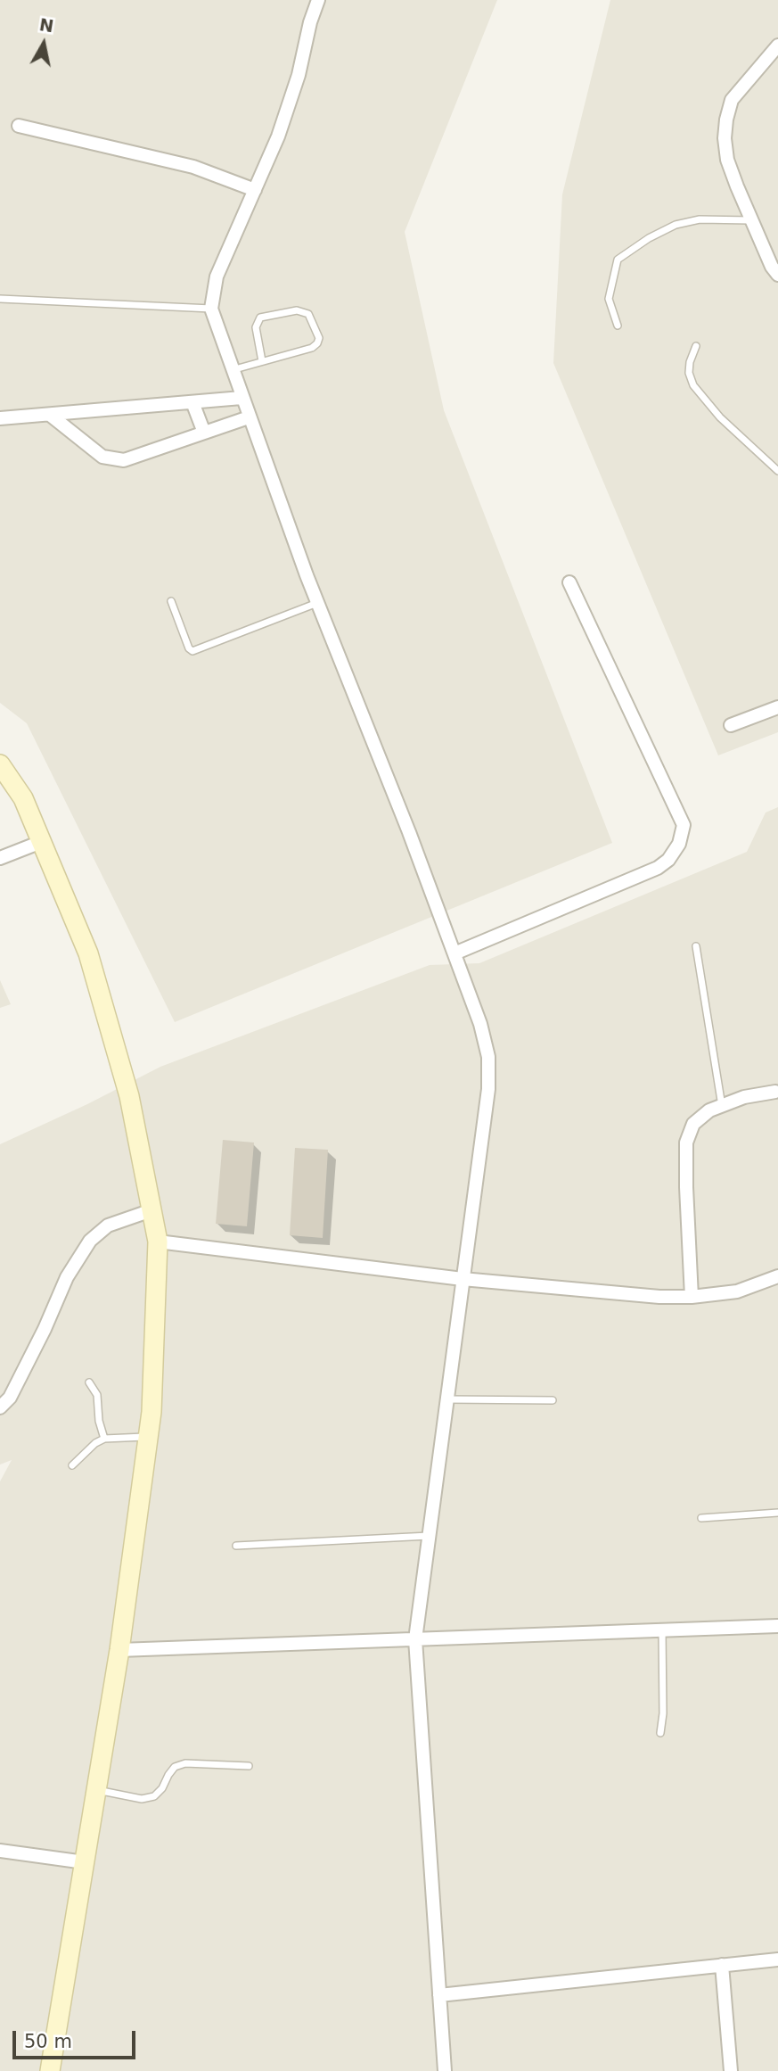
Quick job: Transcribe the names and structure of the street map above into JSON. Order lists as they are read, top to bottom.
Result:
{
  "scale_bar": "50 m",
  "north": "top"
}
